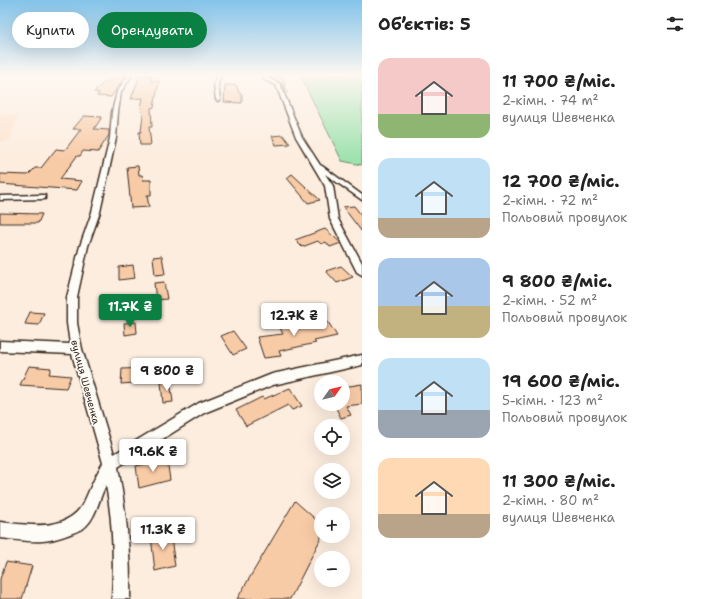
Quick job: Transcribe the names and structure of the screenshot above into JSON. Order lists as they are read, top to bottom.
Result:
{
  "streets": {
    "street": ["вулиця Шевченка"]
  },
  "north": "top right",
  "page": {
    "heading": "Об’єктів: 5",
    "chip": ["Купити", "Орендувати"],
    "list": [
      {
        "name": "11 700 ₴/міс.",
        "note": "2-кімн. · 74 m² · вулиця Шевченка"
      },
      {
        "name": "12 700 ₴/міс.",
        "note": "2-кімн. · 72 m² · Польовий провулок"
      },
      {
        "name": "9 800 ₴/міс.",
        "note": "2-кімн. · 52 m² · Польовий провулок"
      },
      {
        "name": "19 600 ₴/міс.",
        "note": "5-кімн. · 123 m² · Польовий провулок"
      },
      {
        "name": "11 300 ₴/міс.",
        "note": "2-кімн. · 80 m² · вулиця Шевченка"
      }
    ],
    "price": [
      "11.7K ₴",
      "12.7K ₴",
      "9 800 ₴",
      "19.6K ₴",
      "11.3K ₴"
    ],
    "map_buttons": ["+", "−"]
  }
}
